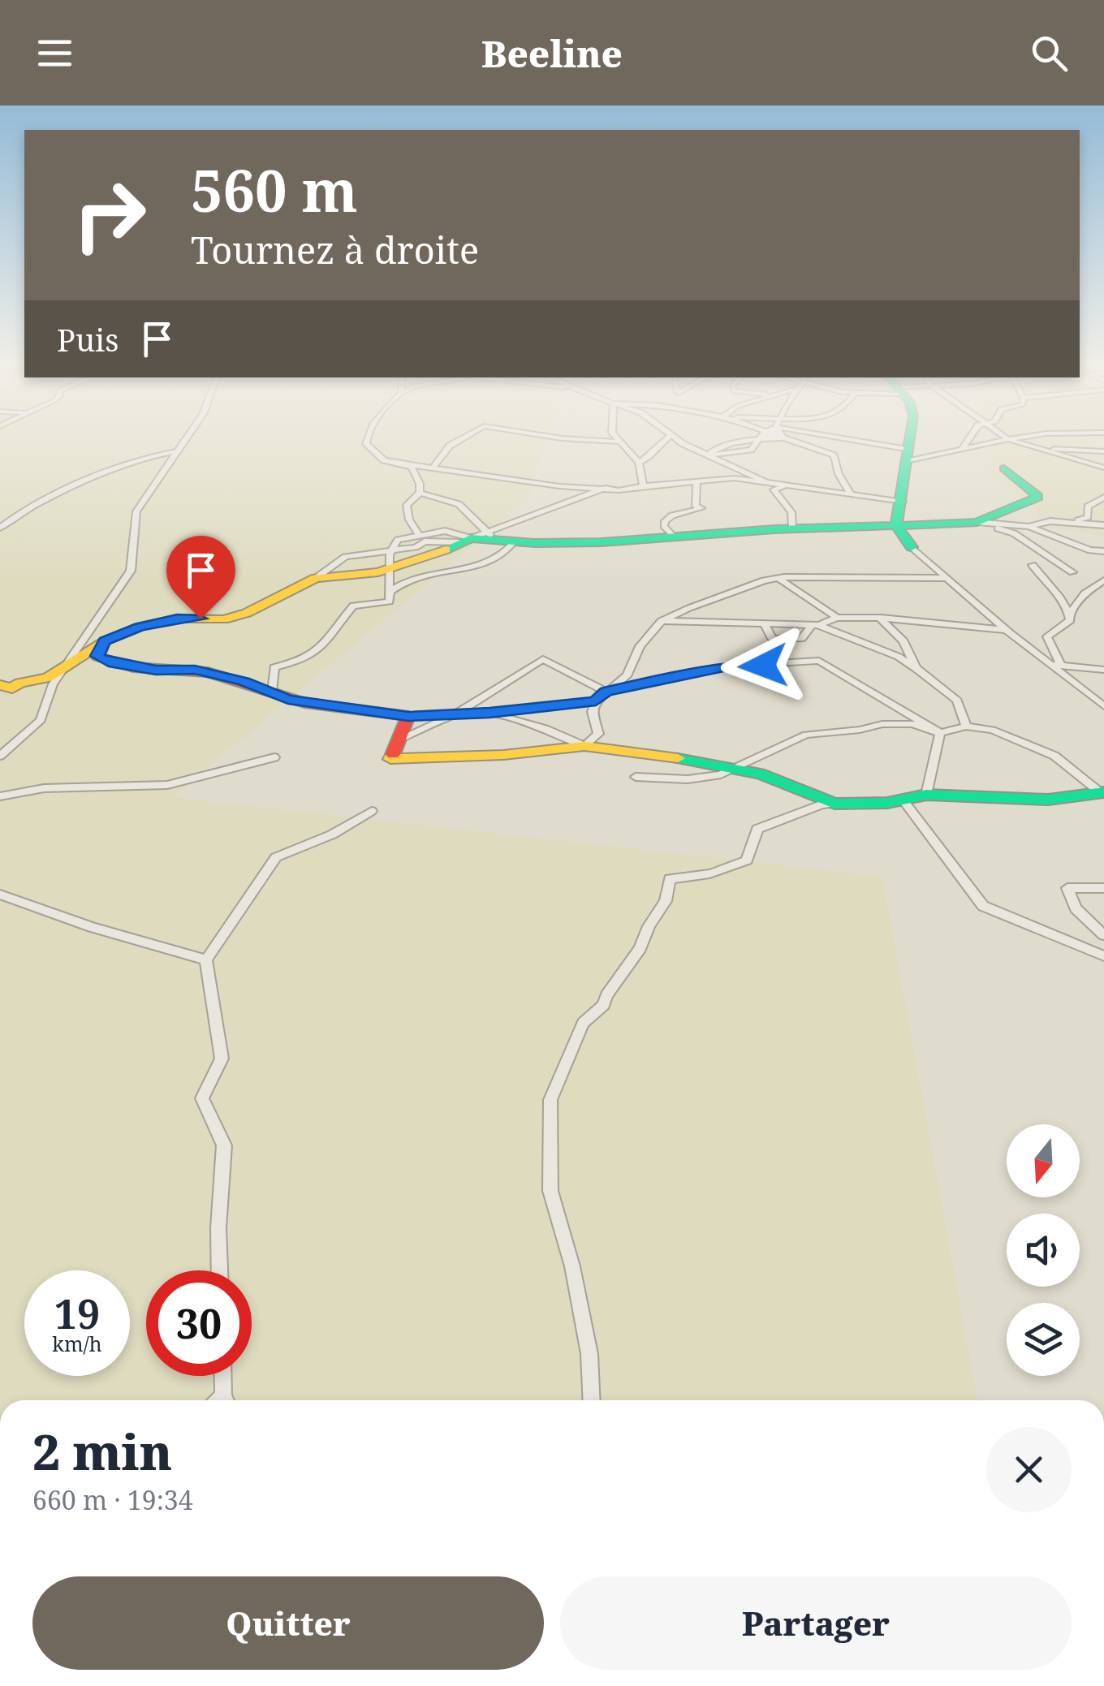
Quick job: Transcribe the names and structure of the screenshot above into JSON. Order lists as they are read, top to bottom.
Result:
{
  "north": "bottom",
  "page": {
    "header": "Beeline",
    "turn": ["560 m", "Tournez à droite"],
    "then": "Puis",
    "speed": "19 km/h",
    "limit": "30",
    "heading": ["2 min", "660 m · 19:34"],
    "buttons": ["Quitter", "Partager"]
  }
}
